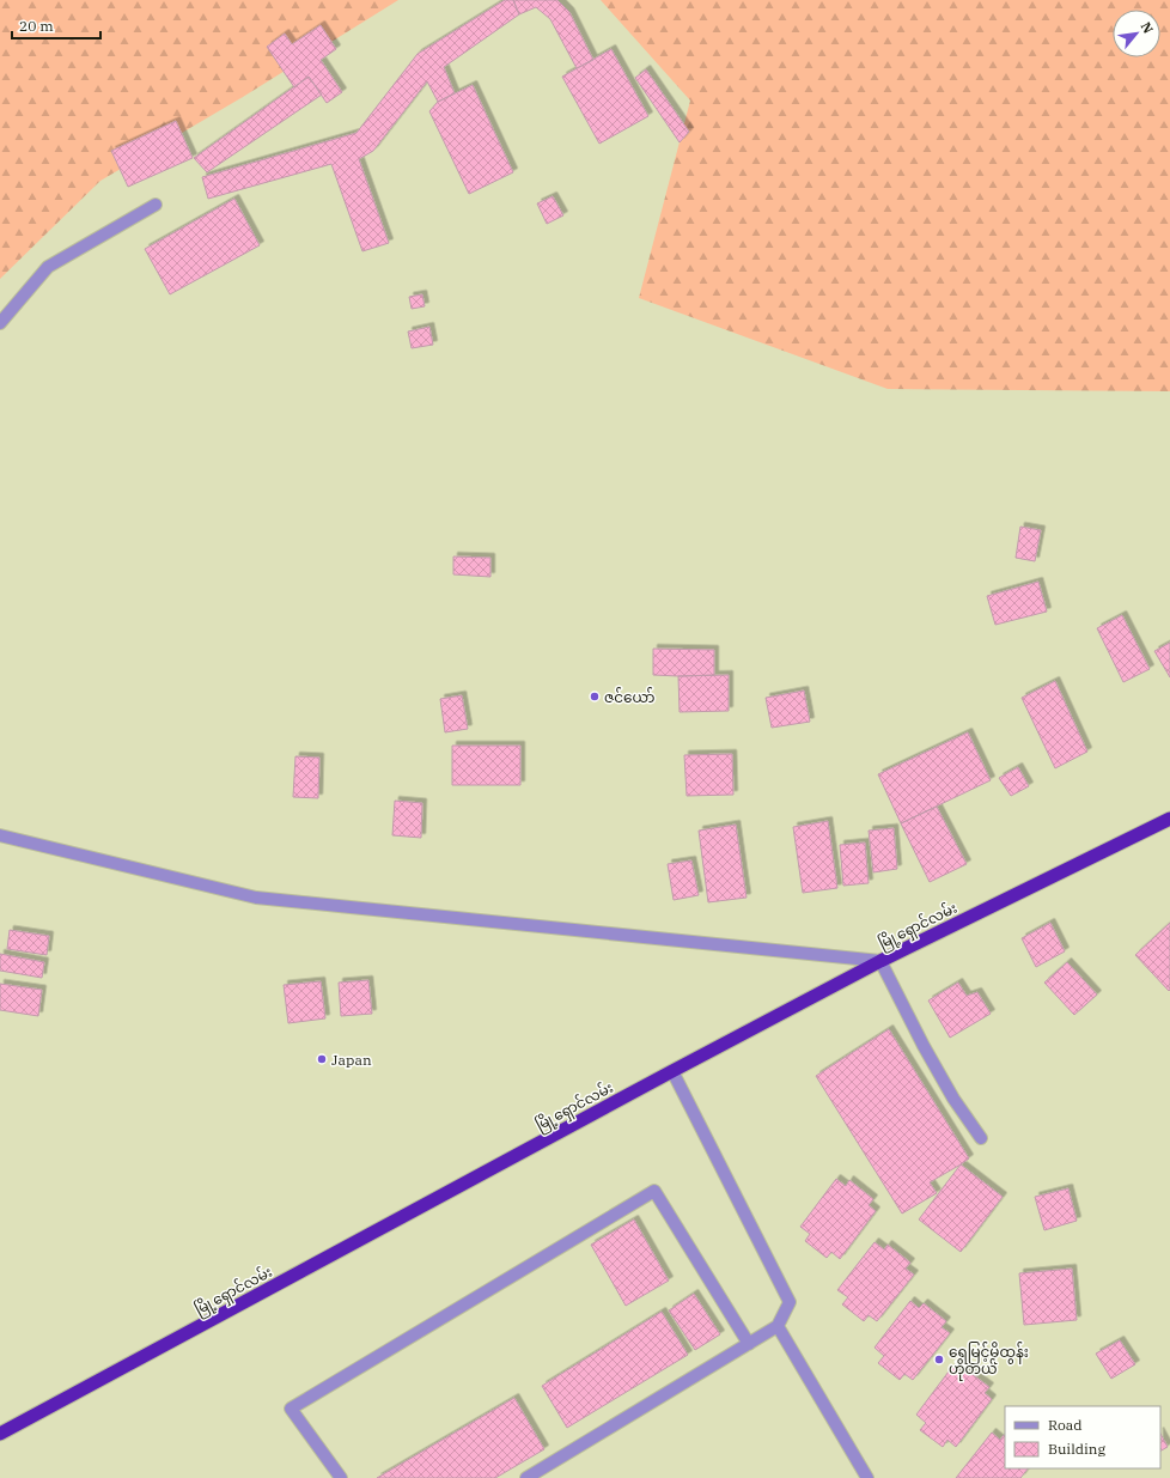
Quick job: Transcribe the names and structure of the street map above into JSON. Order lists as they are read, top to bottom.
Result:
{
  "streets": {
    "highway": ["မြို့ရှောင်လမ်း"]
  },
  "places": ["ဇင်ယော်", "Japan", "ရွှေမြင့်မိုထွန်း ဟိုတယ်"],
  "legend": ["Road", "Building"],
  "scale_bar": "20 m",
  "north": "top right"
}
